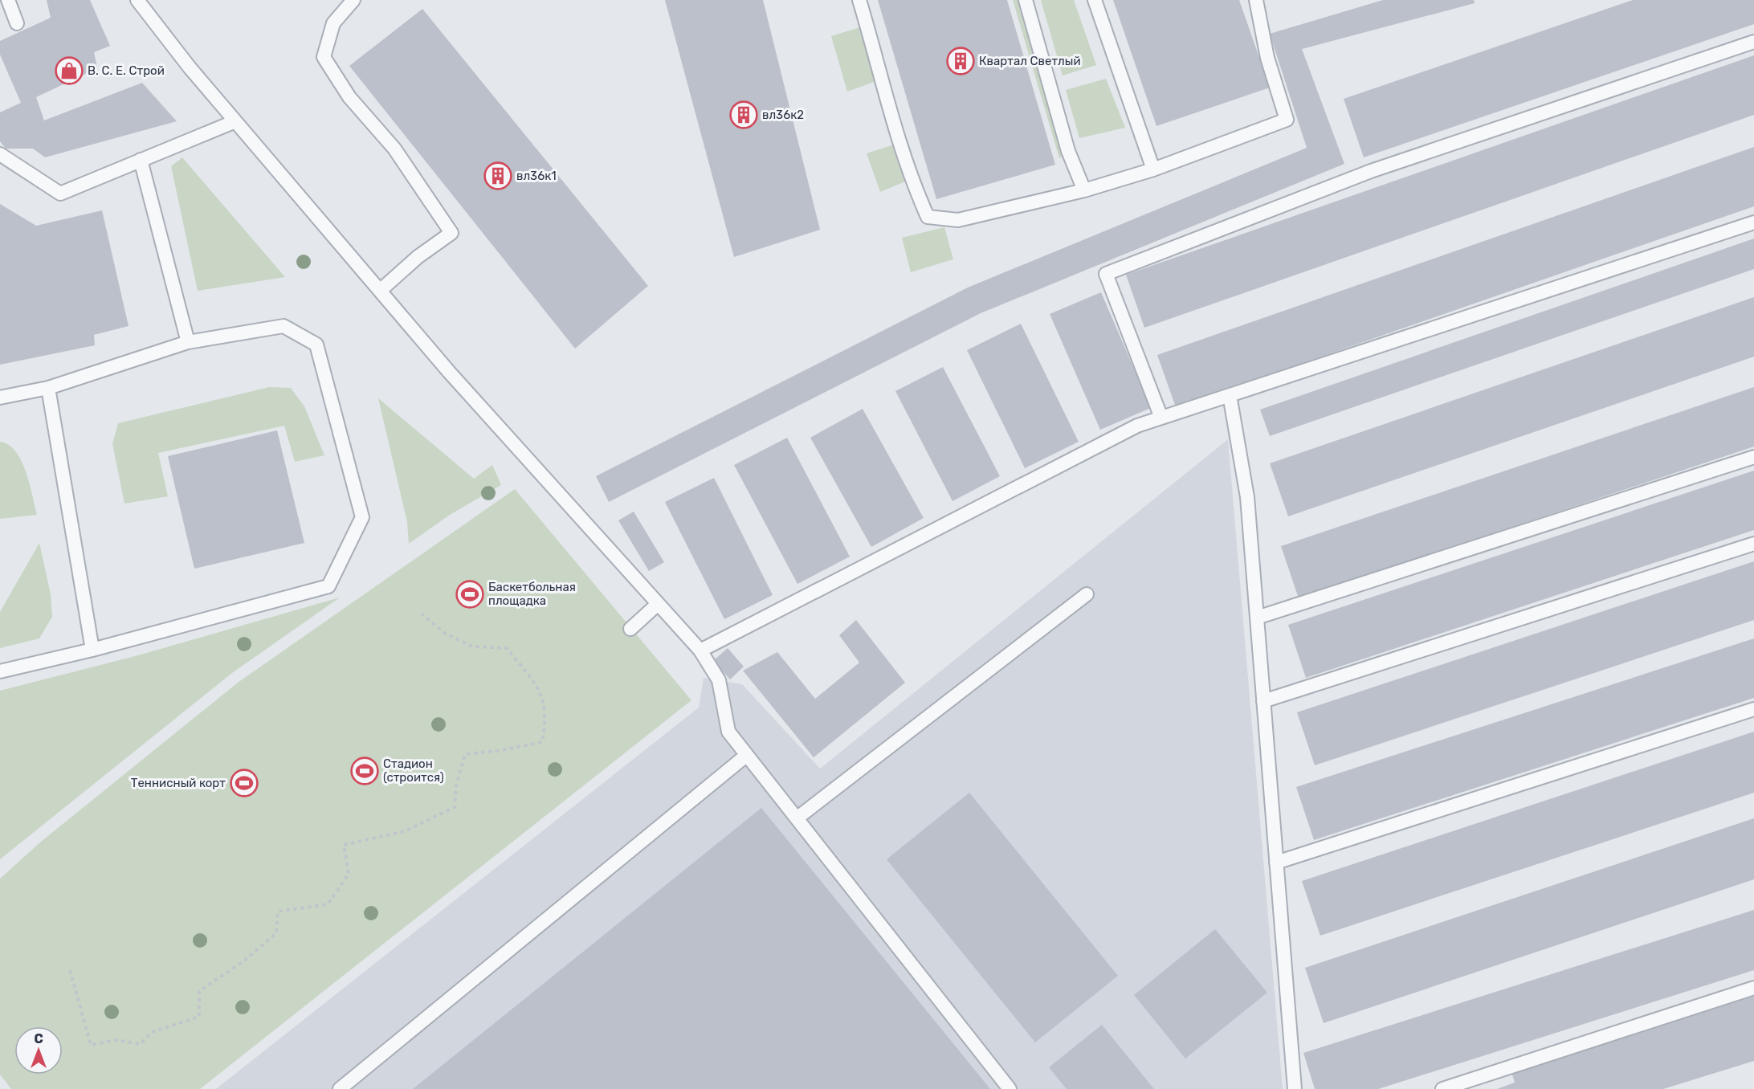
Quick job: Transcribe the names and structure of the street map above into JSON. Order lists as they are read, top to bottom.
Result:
{
  "places": {
    "building": ["Квартал Светлый", "вл36к2", "вл36к1"],
    "shop": ["В. С. Е. Строй"],
    "sports": ["Баскетбольная площадка", "Стадион (строится)", "Теннисный корт"]
  },
  "north": "top"
}
